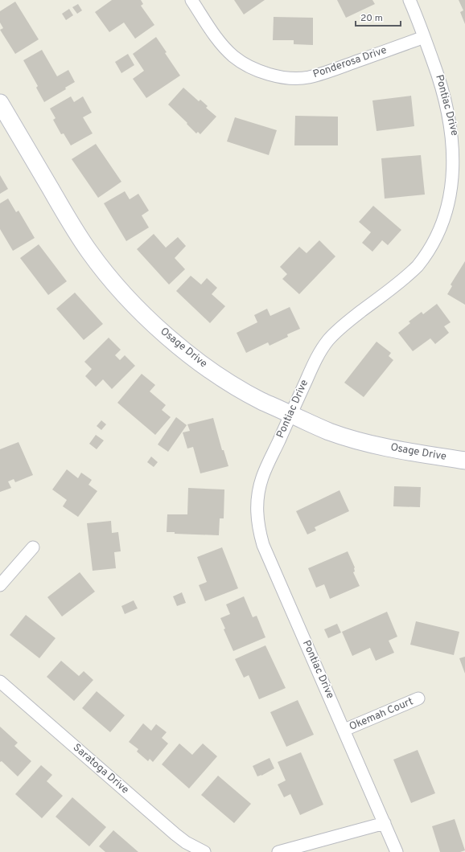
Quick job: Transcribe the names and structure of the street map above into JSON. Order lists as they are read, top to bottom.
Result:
{
  "streets": {
    "street": [
      "Ponderosa Drive",
      "Pontiac Drive",
      "Osage Drive",
      "Okemah Court",
      "Saratoga Drive"
    ]
  },
  "crossings": [
    ["Ponderosa Drive", "Pontiac Drive"],
    ["Pontiac Drive", "Osage Drive"],
    ["Pontiac Drive", "Okemah Court"]
  ],
  "scale_bar": "20 m"
}
